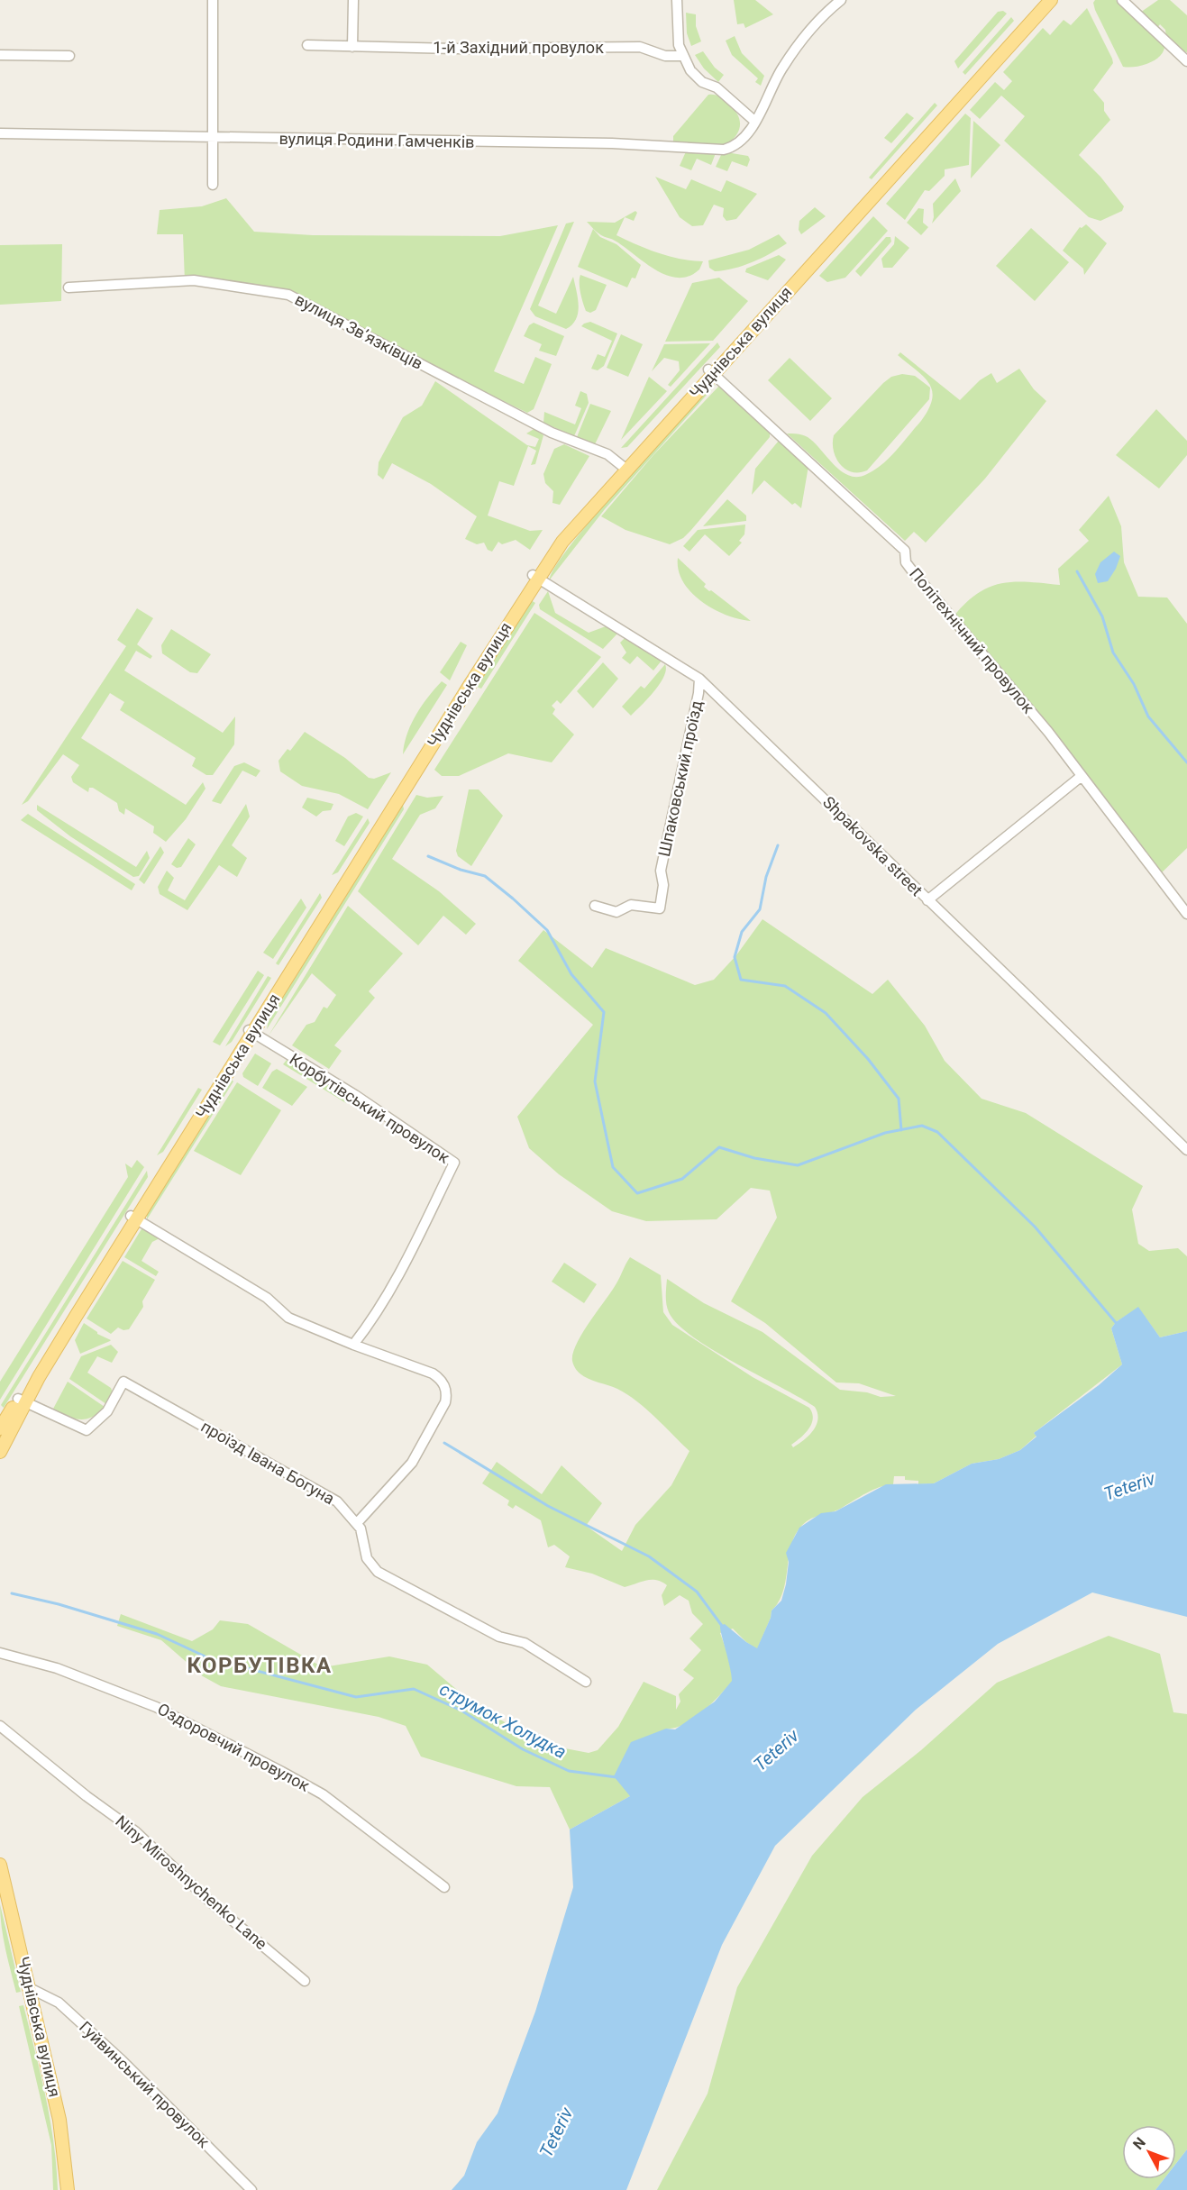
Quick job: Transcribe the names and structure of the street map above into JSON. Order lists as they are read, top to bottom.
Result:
{
  "streets": {
    "main road": ["Чуднівська вулиця"],
    "street": [
      "1-й Західний провулок",
      "вулиця Родини Гамченків",
      "вулиця Звʼязківців",
      "Політехнічний провулок",
      "Шпаковський проїзд",
      "Shpakovska street",
      "Корбутівський провулок",
      "проїзд Івана Богуна",
      "Оздоровчий провулок",
      "Niny Miroshnychenko Lane",
      "Гуйвинський провулок"
    ]
  },
  "crossings": [
    ["вулиця Звʼязківців", "Чуднівська вулиця"],
    ["Чуднівська вулиця", "Політехнічний провулок"],
    ["Чуднівська вулиця", "Shpakovska street"],
    ["Чуднівська вулиця", "Корбутівський провулок"],
    ["Чуднівська вулиця", "проїзд Івана Богуна"],
    ["Чуднівська вулиця", "Гуйвинський провулок"],
    ["Шпаковський проїзд", "Shpakovska street"]
  ],
  "districts": ["КОРБУТІВКА"],
  "water": ["Teteriv", "струмок Холудка"],
  "north": "top left"
}
